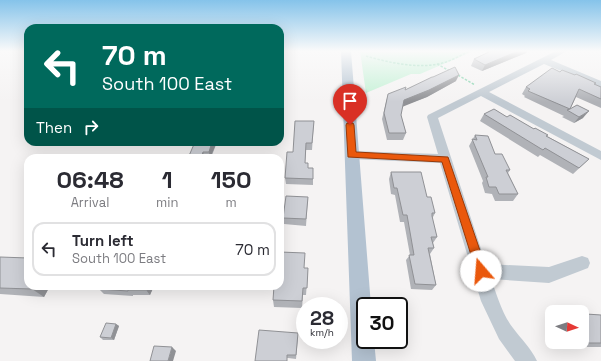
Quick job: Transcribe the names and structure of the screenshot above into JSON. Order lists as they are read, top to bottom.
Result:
{
  "north": "right",
  "page": {
    "turn": ["70 m", "South 100 East"],
    "then": "Then",
    "eta": [
      "06:48",
      "Arrival",
      "1",
      "min",
      "150",
      "m"
    ],
    "list": [
      {
        "name": "Turn left",
        "note": "South 100 East",
        "value": "70 m"
      }
    ],
    "speed": "28 km/h",
    "limit": "30"
  }
}
